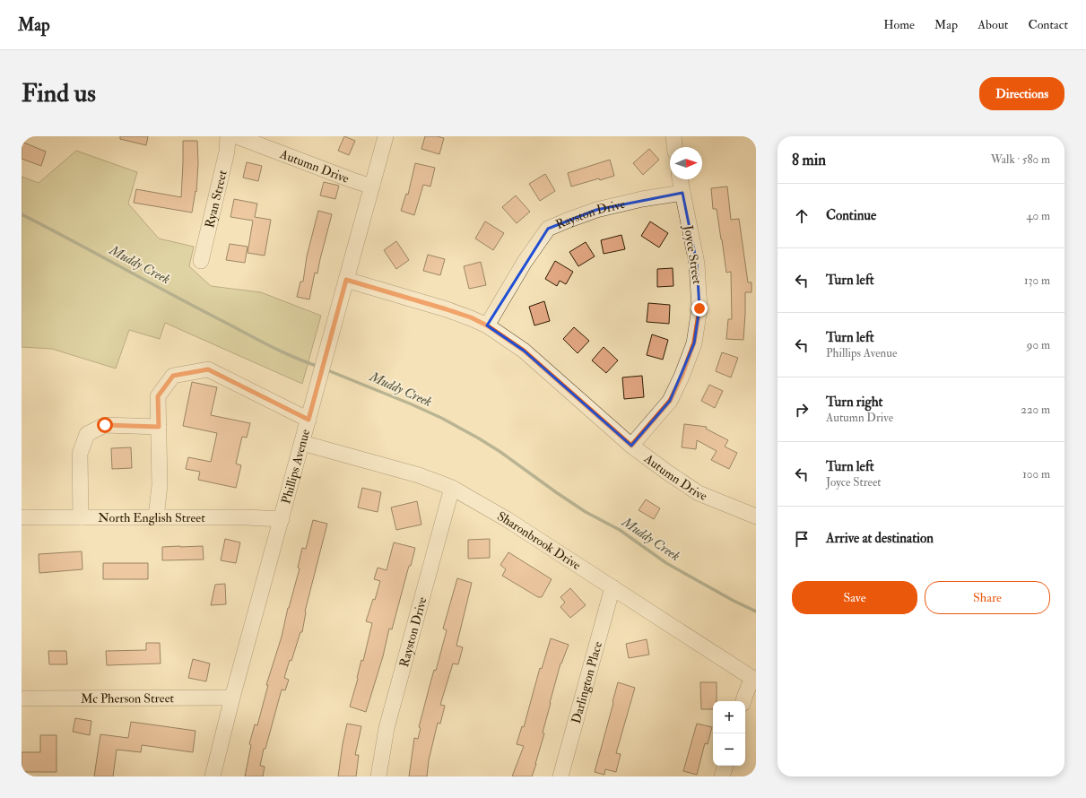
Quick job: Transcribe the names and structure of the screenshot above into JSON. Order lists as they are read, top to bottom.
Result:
{
  "streets": {
    "street": [
      "Autumn Drive",
      "Ryan Street",
      "Rayston Drive",
      "Joyce Street",
      "Phillips Avenue",
      "North English Street",
      "Sharonbrook Drive",
      "Darlington Place",
      "Mc Pherson Street"
    ]
  },
  "crossings": [
    ["Autumn Drive", "Rayston Drive"],
    ["Autumn Drive", "Joyce Street"],
    ["Autumn Drive", "Phillips Avenue"],
    ["Rayston Drive", "Joyce Street"],
    ["Rayston Drive", "Sharonbrook Drive"],
    ["Phillips Avenue", "North English Street"],
    ["Phillips Avenue", "Sharonbrook Drive"],
    ["Phillips Avenue", "Mc Pherson Street"],
    ["Sharonbrook Drive", "Darlington Place"]
  ],
  "water": ["Muddy Creek"],
  "north": "right",
  "page": {
    "header": "Map",
    "nav": [
      "Home",
      "Map",
      "About",
      "Contact"
    ],
    "buttons": [
      "Directions",
      ["Save", "Share"]
    ],
    "title": "Find us",
    "heading": ["8 min", "Walk · 580 m"],
    "list": [
      ["Continue", "40 m"],
      ["Turn left", "130 m"],
      ["Turn left", "Phillips Avenue", "90 m"],
      ["Turn right", "Autumn Drive", "220 m"],
      ["Turn left", "Joyce Street", "100 m"],
      "Arrive at destination"
    ],
    "map_buttons": ["+", "−"]
  }
}
